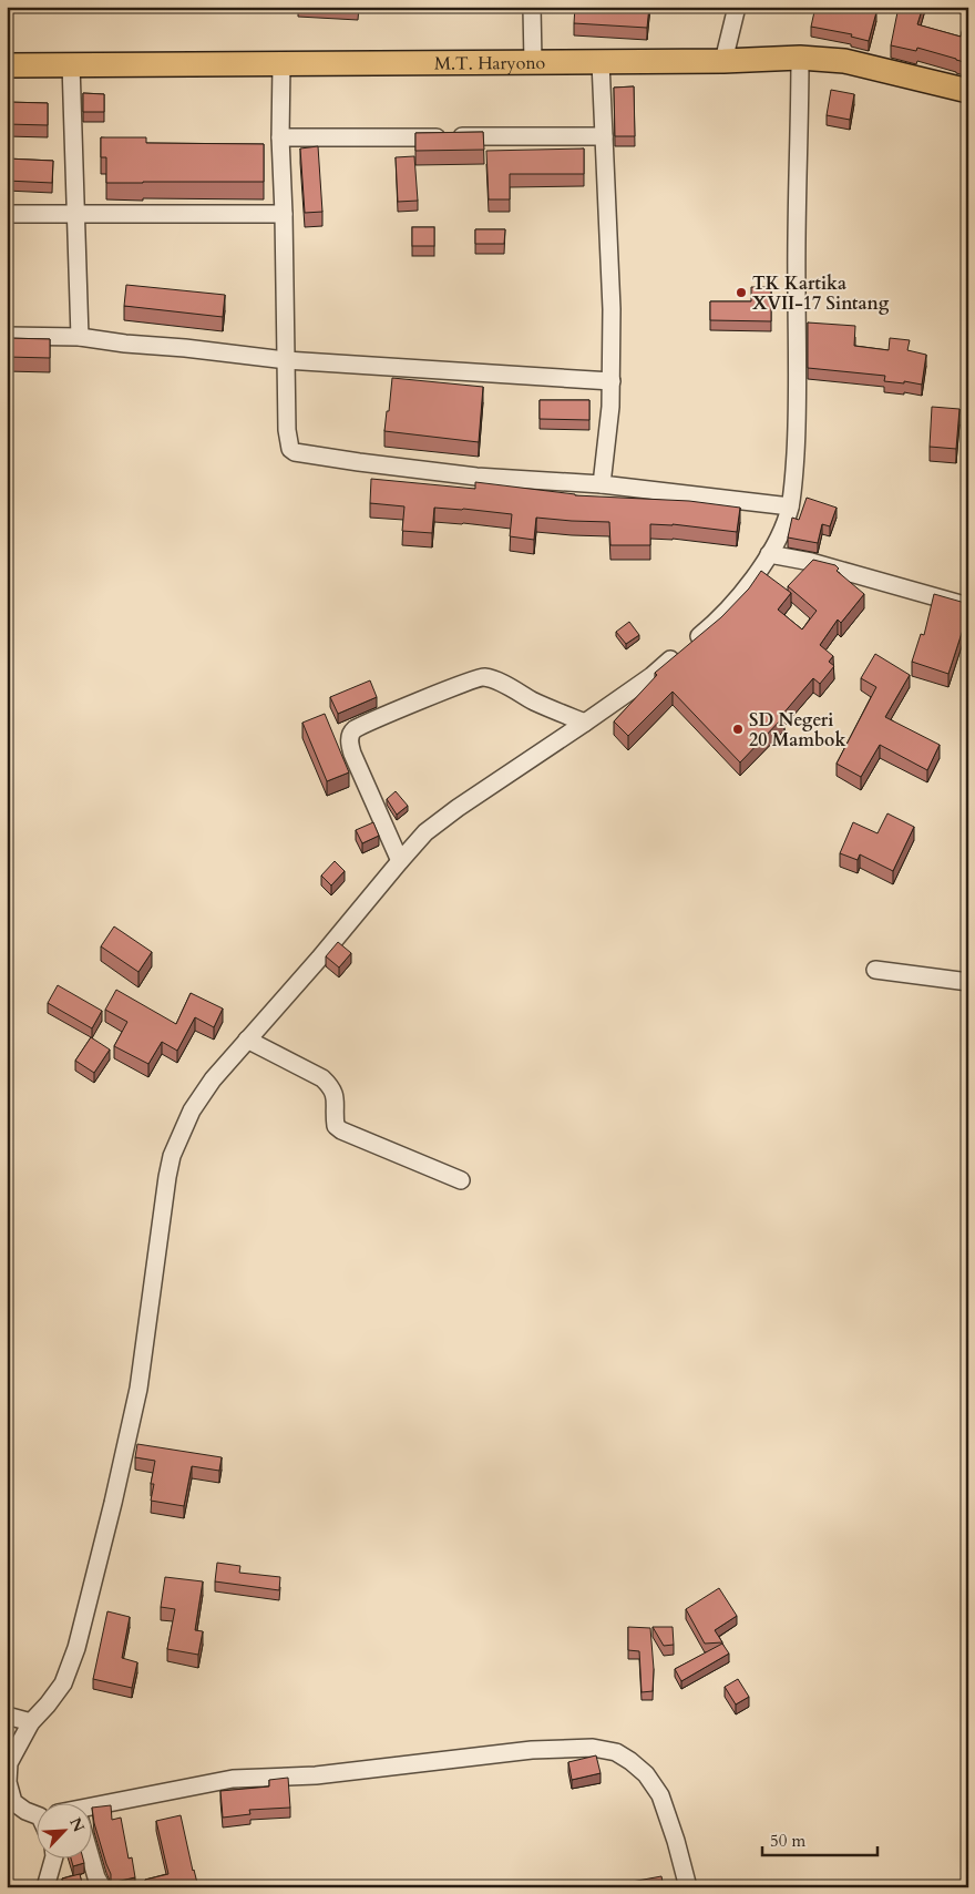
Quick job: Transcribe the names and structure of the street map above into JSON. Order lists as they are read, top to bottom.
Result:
{
  "streets": {
    "highway": ["M.T. Haryono"]
  },
  "places": ["TK Kartika XVII-17 Sintang", "SD Negeri 20 Mambok"],
  "scale_bar": "50 m",
  "north": "top right"
}
